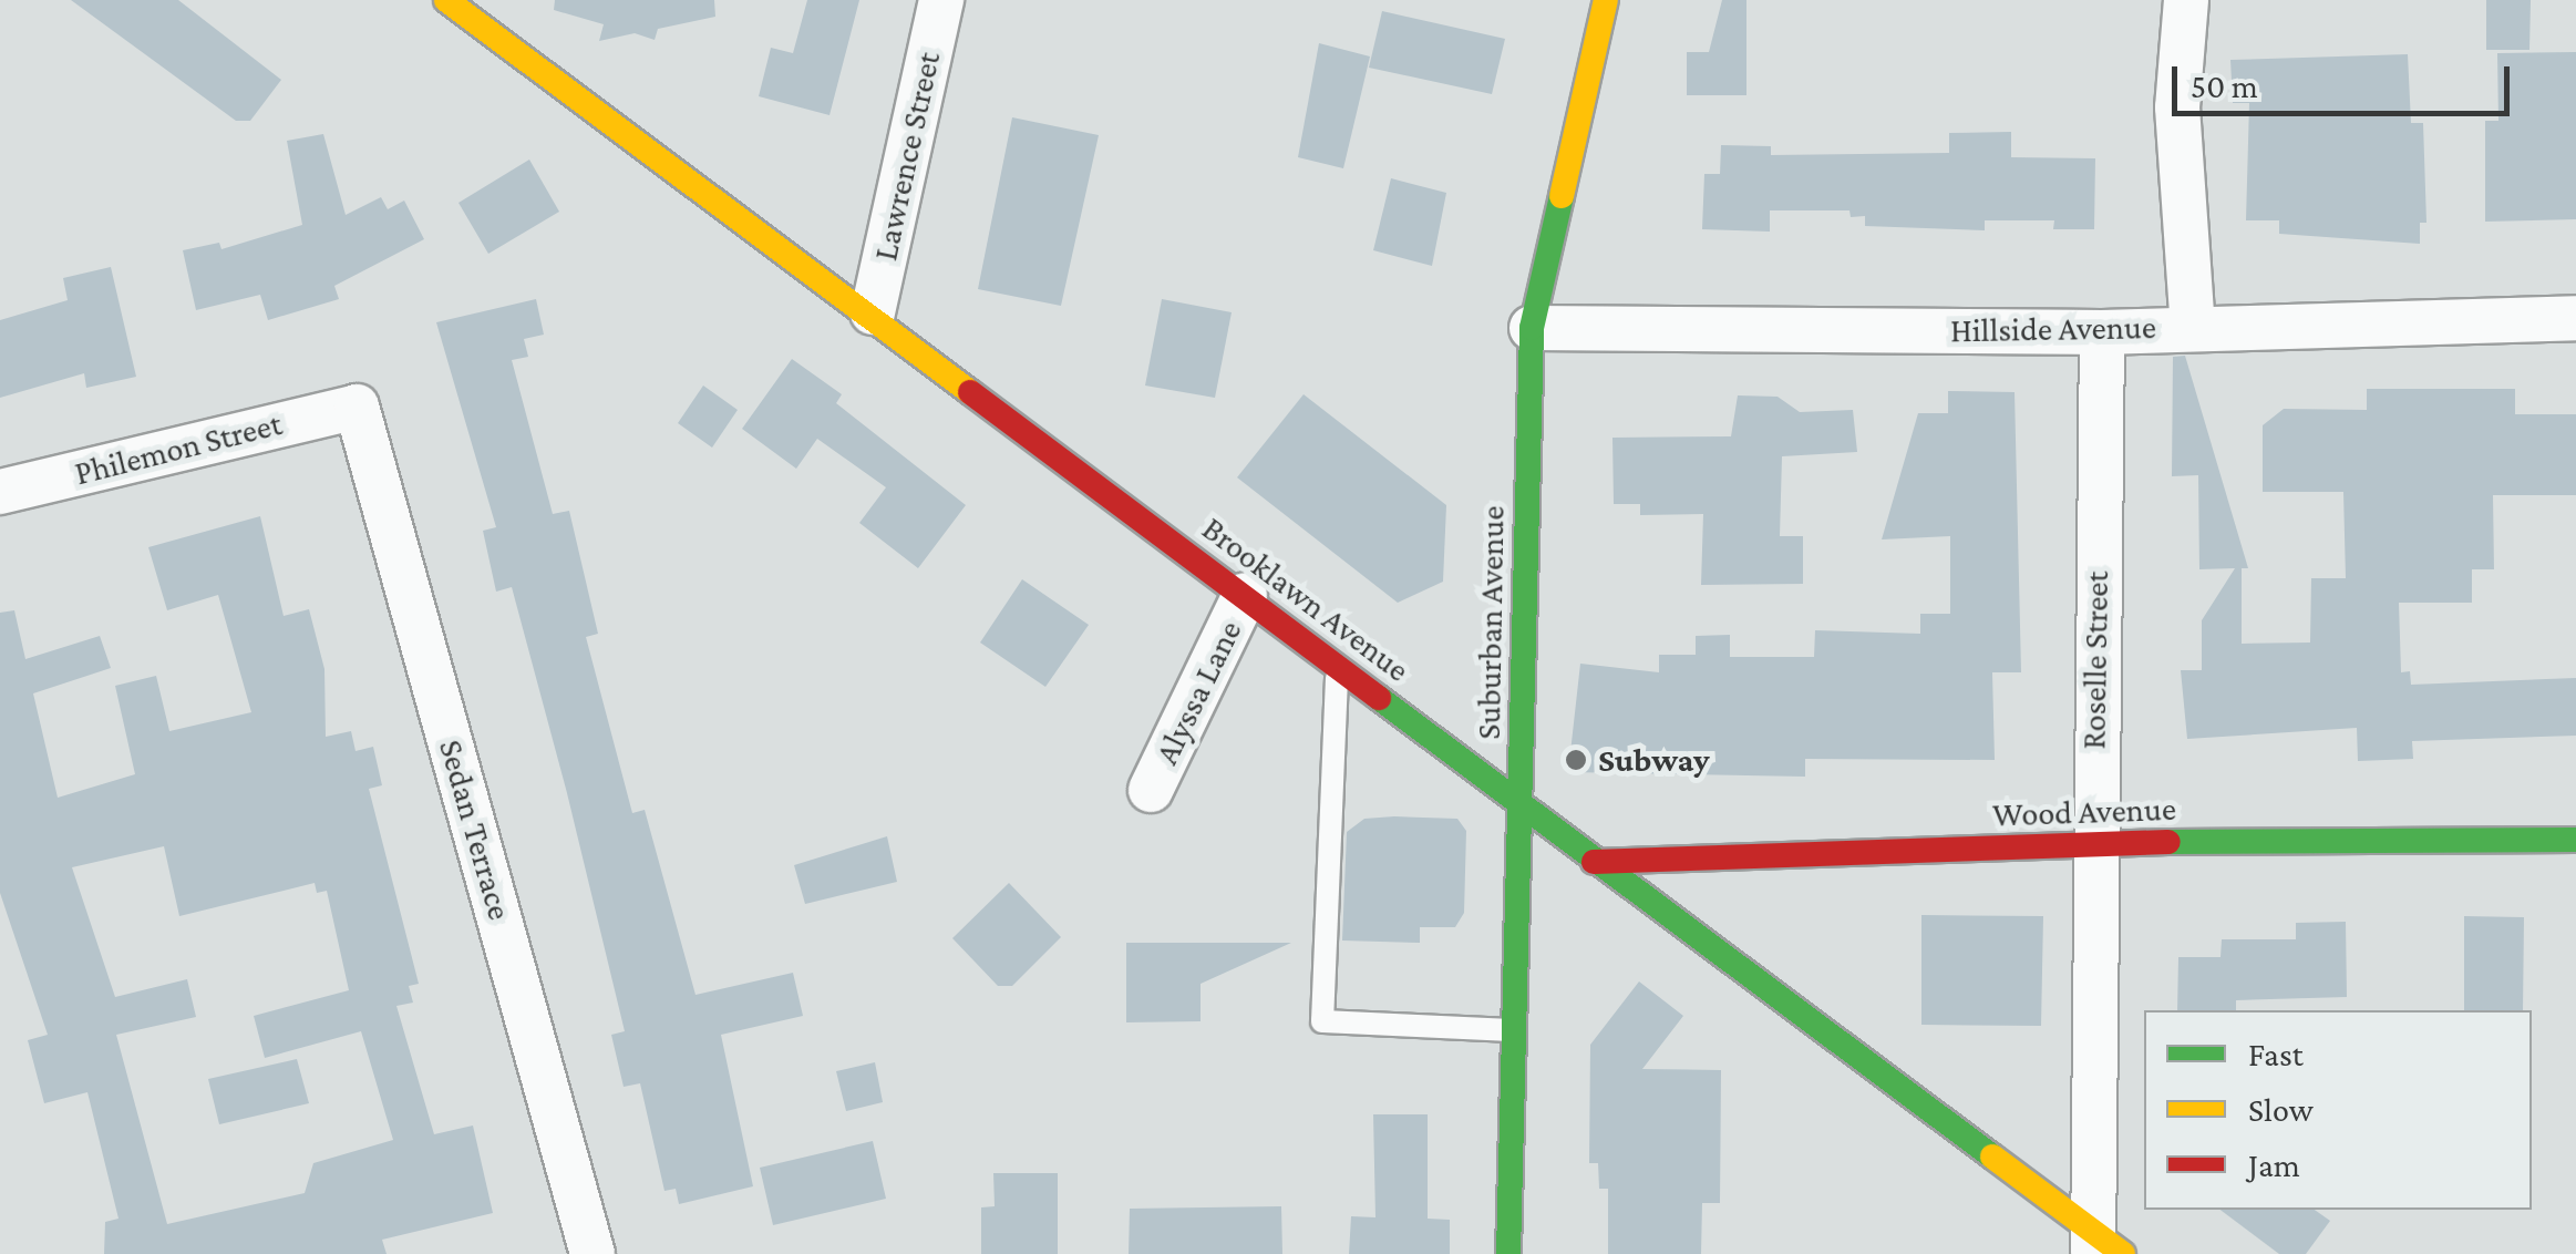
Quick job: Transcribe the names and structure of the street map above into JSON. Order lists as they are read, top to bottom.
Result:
{
  "streets": {
    "street": [
      "Lawrence Street",
      "Hillside Avenue",
      "Philemon Street",
      "Brooklawn Avenue",
      "Suburban Avenue",
      "Roselle Street",
      "Alyssa Lane",
      "Wood Avenue",
      "Sedan Terrace"
    ]
  },
  "crossings": [
    ["Lawrence Street", "Brooklawn Avenue"],
    ["Hillside Avenue", "Suburban Avenue"],
    ["Hillside Avenue", "Roselle Street"],
    ["Philemon Street", "Sedan Terrace"],
    ["Brooklawn Avenue", "Suburban Avenue"],
    ["Brooklawn Avenue", "Roselle Street"],
    ["Brooklawn Avenue", "Alyssa Lane"],
    ["Brooklawn Avenue", "Wood Avenue"],
    ["Roselle Street", "Wood Avenue"]
  ],
  "places": ["Subway"],
  "legend": ["Fast", "Slow", "Jam"],
  "scale_bar": "50 m"
}
